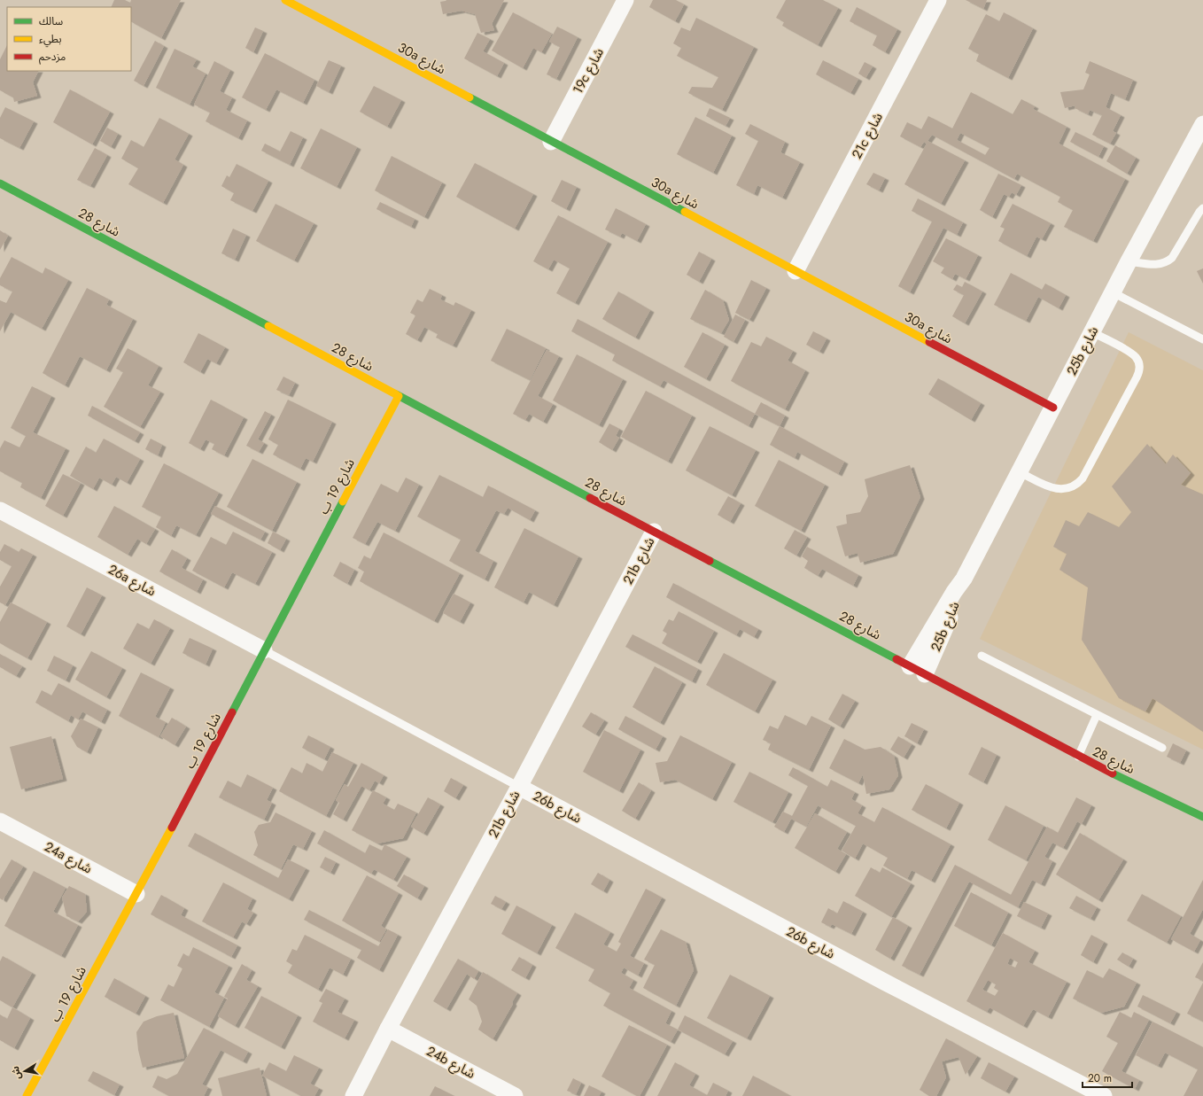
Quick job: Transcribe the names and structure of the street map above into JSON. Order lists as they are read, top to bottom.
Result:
{
  "streets": {
    "street": [
      "30a شارع",
      "19c شارع",
      "21c شارع",
      "شارع 28",
      "25b شارع",
      "شارع 19 ب",
      "21b شارع",
      "26a شارع",
      "26b شارع",
      "24a شارع",
      "24b شارع"
    ]
  },
  "crossings": [
    ["30a شارع", "19c شارع"],
    ["30a شارع", "21c شارع"],
    ["30a شارع", "25b شارع"],
    ["شارع 28", "25b شارع"],
    ["شارع 28", "شارع 19 ب"],
    ["شارع 28", "21b شارع"],
    ["شارع 19 ب", "26a شارع"],
    ["شارع 19 ب", "24a شارع"],
    ["21b شارع", "26b شارع"],
    ["21b شارع", "24b شارع"]
  ],
  "legend": ["سالك", "بطيء", "مزدحم"],
  "scale_bar": "20 m",
  "north": "left"
}
